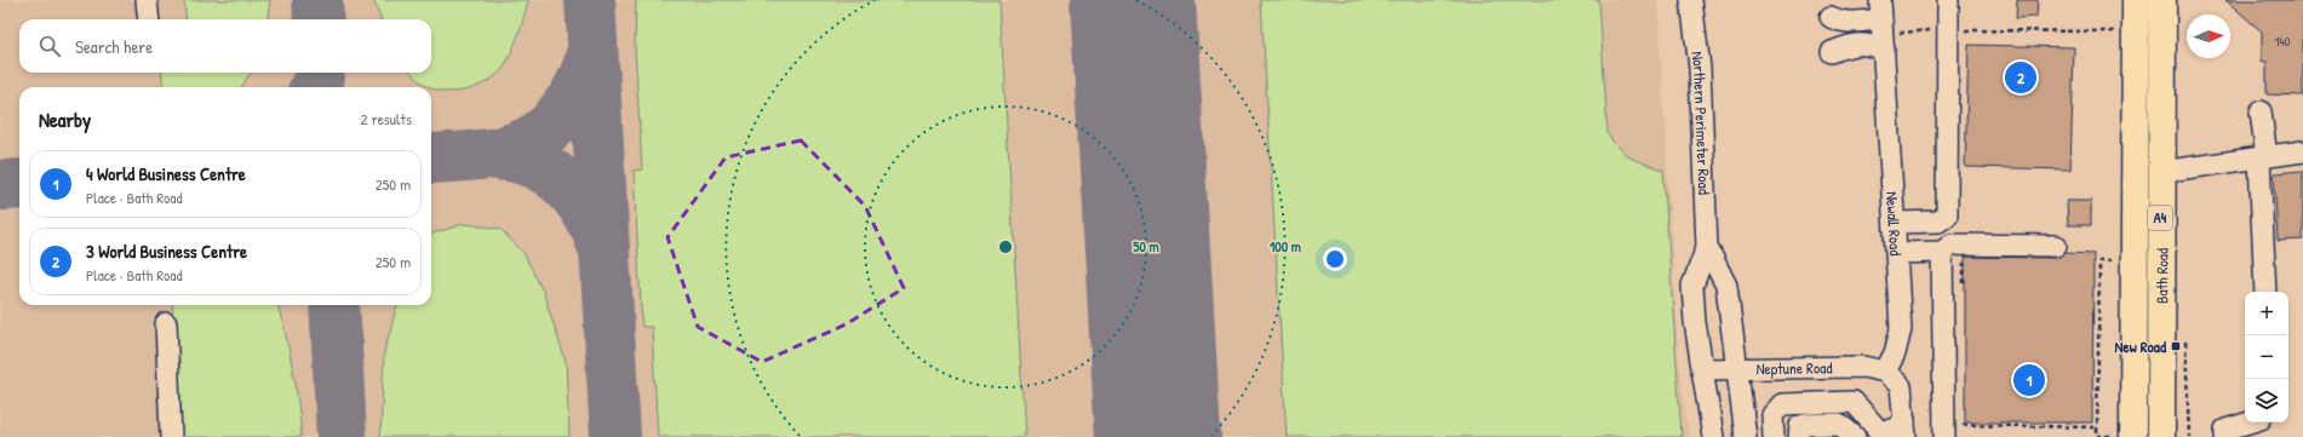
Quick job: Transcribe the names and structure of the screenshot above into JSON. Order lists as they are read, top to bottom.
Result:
{
  "streets": {
    "highway": ["A4", "Bath Road"],
    "street": ["Northern Perimeter Road", "Newall Road", "Neptune Road"]
  },
  "crossings": [
    ["Northern Perimeter Road", "Neptune Road"],
    ["Newall Road", "Neptune Road"]
  ],
  "places": {
    "transit": ["New Road"]
  },
  "house_numbers": ["140"],
  "north": "right",
  "page": {
    "search": "Search here",
    "pins": ["2", "1"],
    "heading": ["Nearby", "2 results"],
    "list": [
      {
        "mark": "1",
        "name": "4 World Business Centre",
        "note": "Place · Bath Road",
        "value": "250 m"
      },
      {
        "mark": "2",
        "name": "3 World Business Centre",
        "note": "Place · Bath Road",
        "value": "250 m"
      }
    ],
    "map_buttons": ["+", "−"]
  },
  "rings": ["50 m", "100 m"]
}
